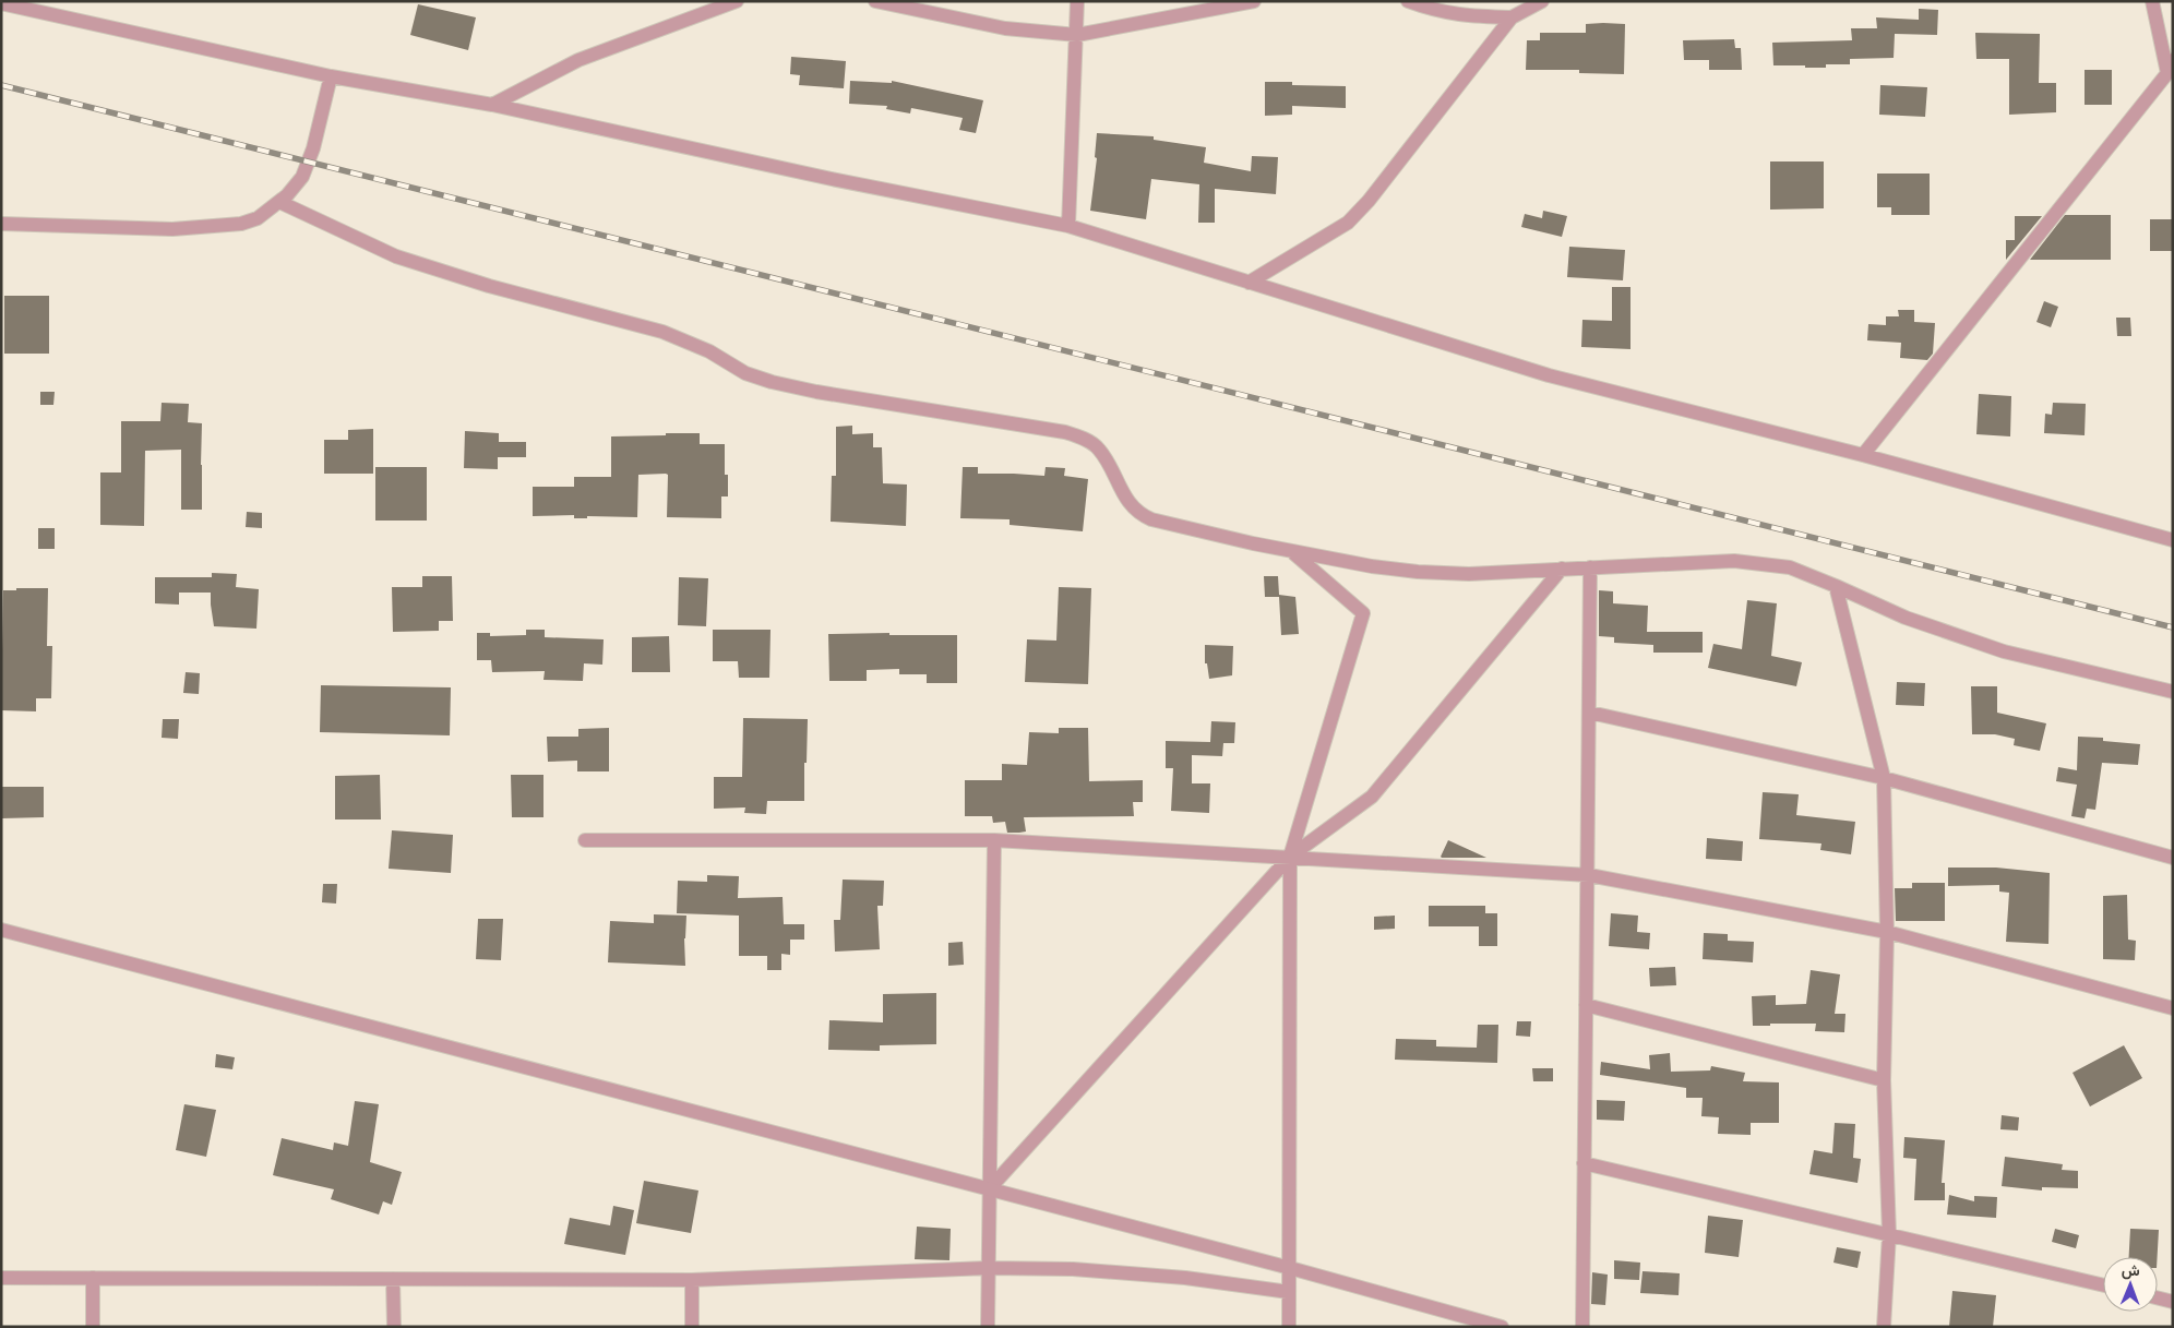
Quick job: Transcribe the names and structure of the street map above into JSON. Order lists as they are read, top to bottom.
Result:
{
  "north": "top"
}
